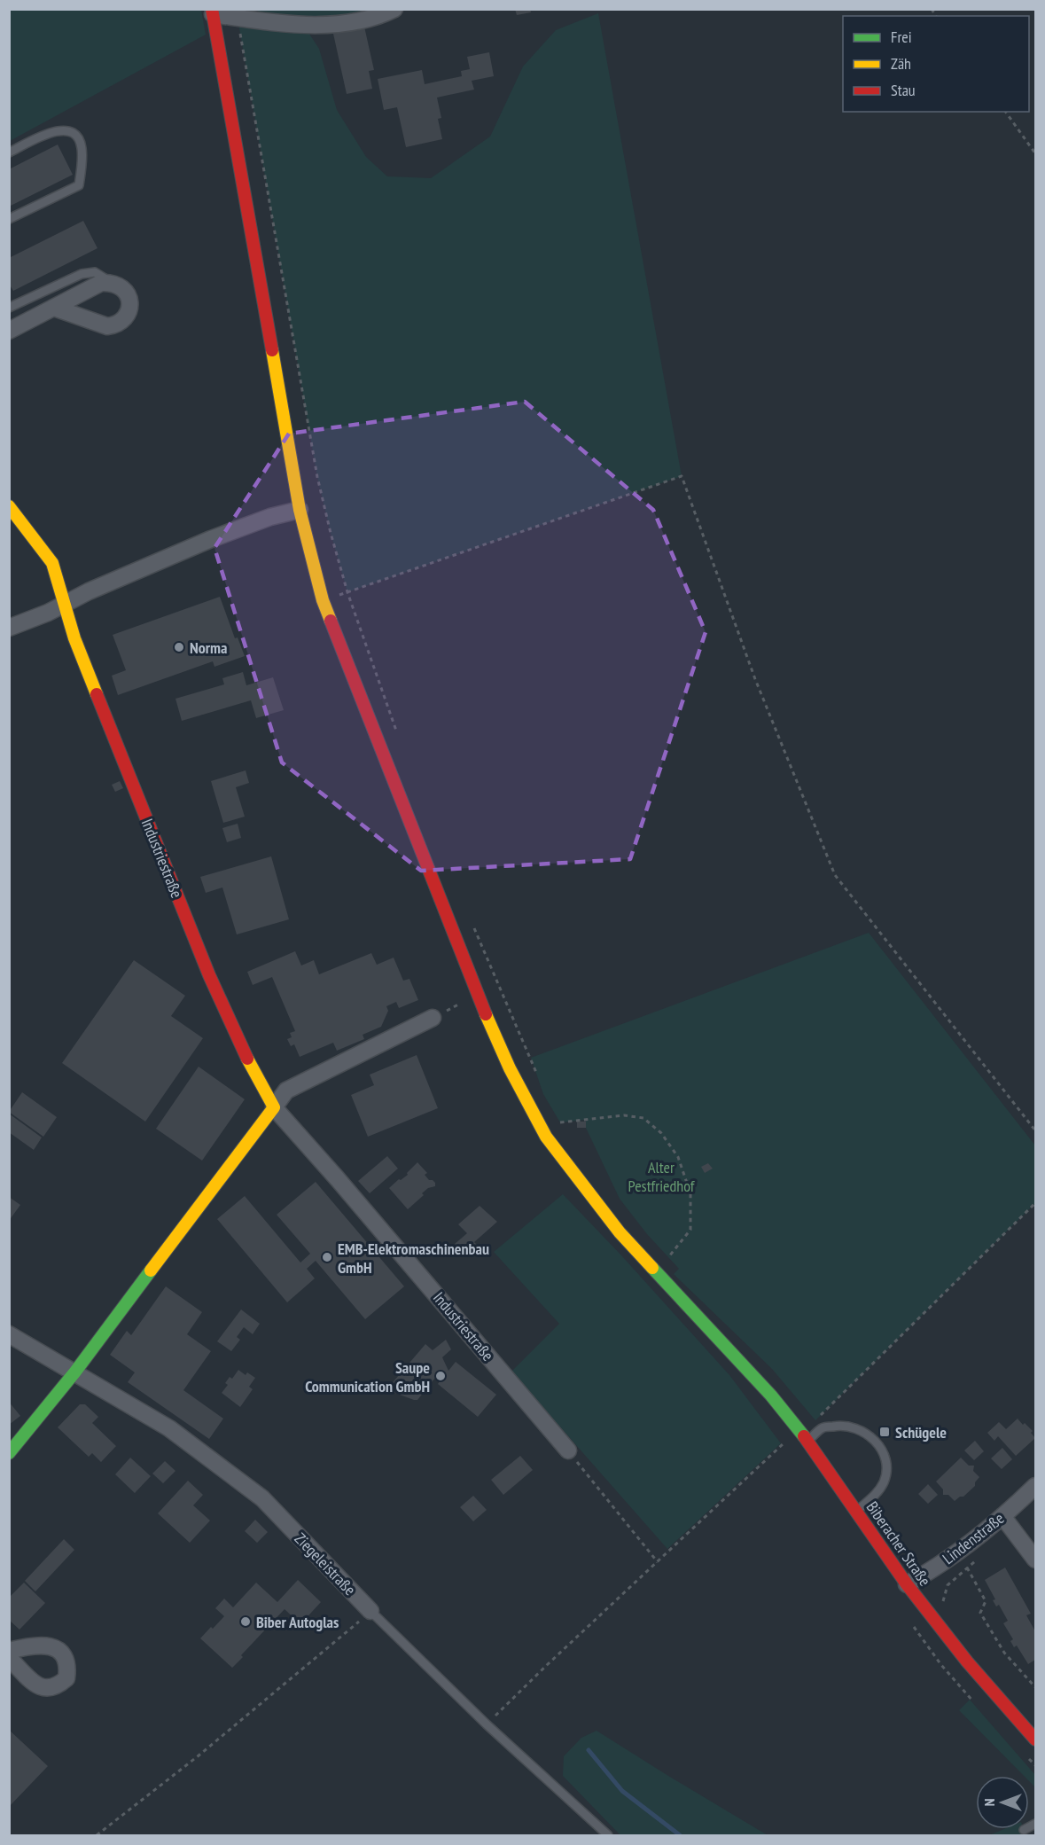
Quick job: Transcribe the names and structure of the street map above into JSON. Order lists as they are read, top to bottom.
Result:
{
  "streets": {
    "street": [
      "Industriestraße",
      "Lindenstraße",
      "Biberacher Straße",
      "Ziegeleistraße"
    ]
  },
  "crossings": [
    ["Lindenstraße", "Biberacher Straße"]
  ],
  "parks": ["Alter Pestfriedhof"],
  "places": {
    "other": [
      "Norma",
      "EMB-Elektromaschinenbau GmbH",
      "Saupe Communication GmbH",
      "Biber Autoglas"
    ],
    "transit": ["Schügele"]
  },
  "legend": ["Frei", "Zäh", "Stau"],
  "north": "left"
}
